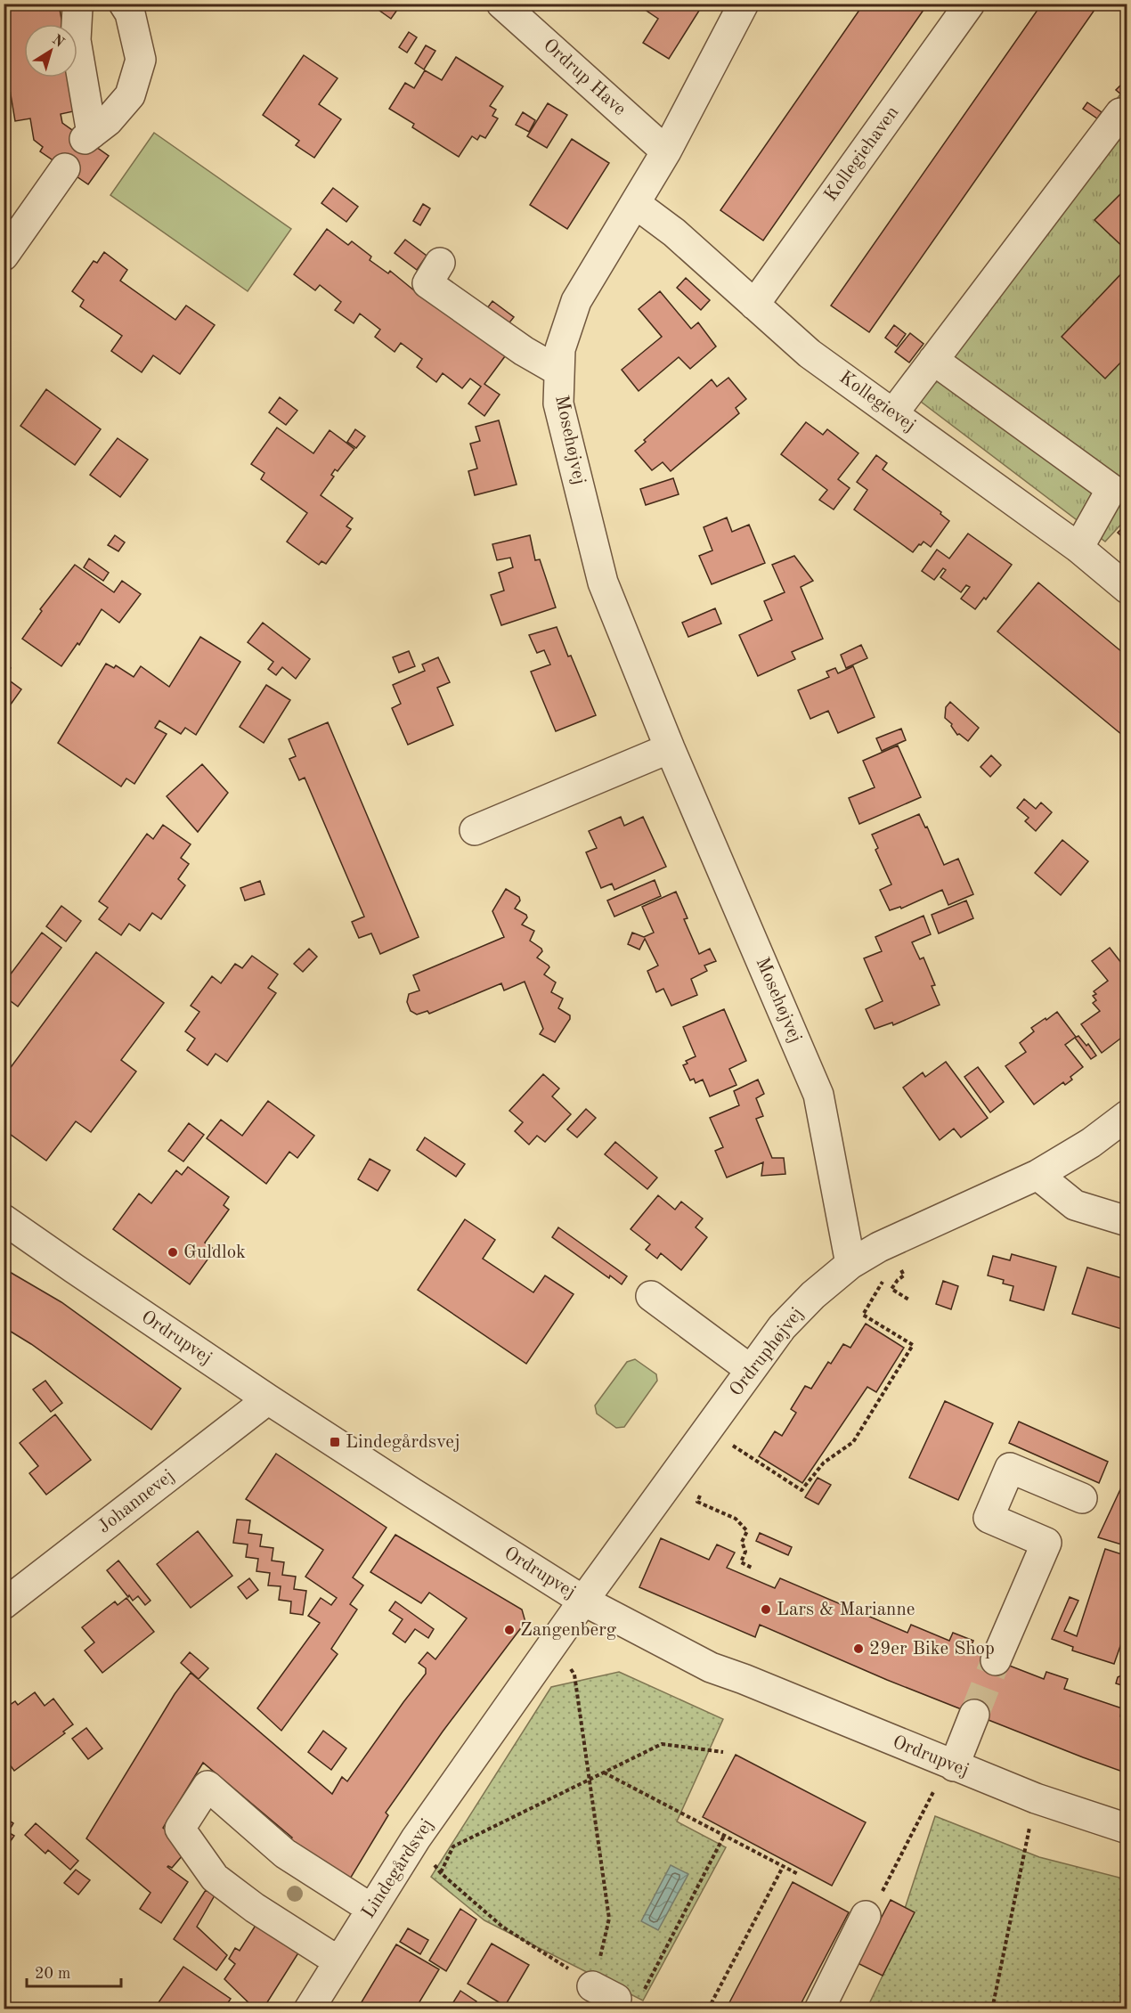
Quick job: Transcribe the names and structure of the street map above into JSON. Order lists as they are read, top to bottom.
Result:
{
  "streets": {
    "street": [
      "Ordrup Have",
      "Kollegiehaven",
      "Kollegievej",
      "Mosehøjvej",
      "Ordrupvej",
      "Ordruphøjvej",
      "Johannevej",
      "Lindegårdsvej"
    ]
  },
  "crossings": [
    ["Ordrup Have", "Mosehøjvej"],
    ["Kollegiehaven", "Kollegievej"],
    ["Kollegievej", "Mosehøjvej"],
    ["Mosehøjvej", "Ordruphøjvej"],
    ["Ordrupvej", "Ordruphøjvej"],
    ["Ordrupvej", "Johannevej"],
    ["Ordrupvej", "Lindegårdsvej"],
    ["Ordruphøjvej", "Lindegårdsvej"]
  ],
  "places": {
    "other": [
      "Guldlok",
      "Lars & Marianne",
      "Zangenberg",
      "29er Bike Shop"
    ],
    "transit": ["Lindegårdsvej"]
  },
  "scale_bar": "20 m",
  "north": "top right"
}
